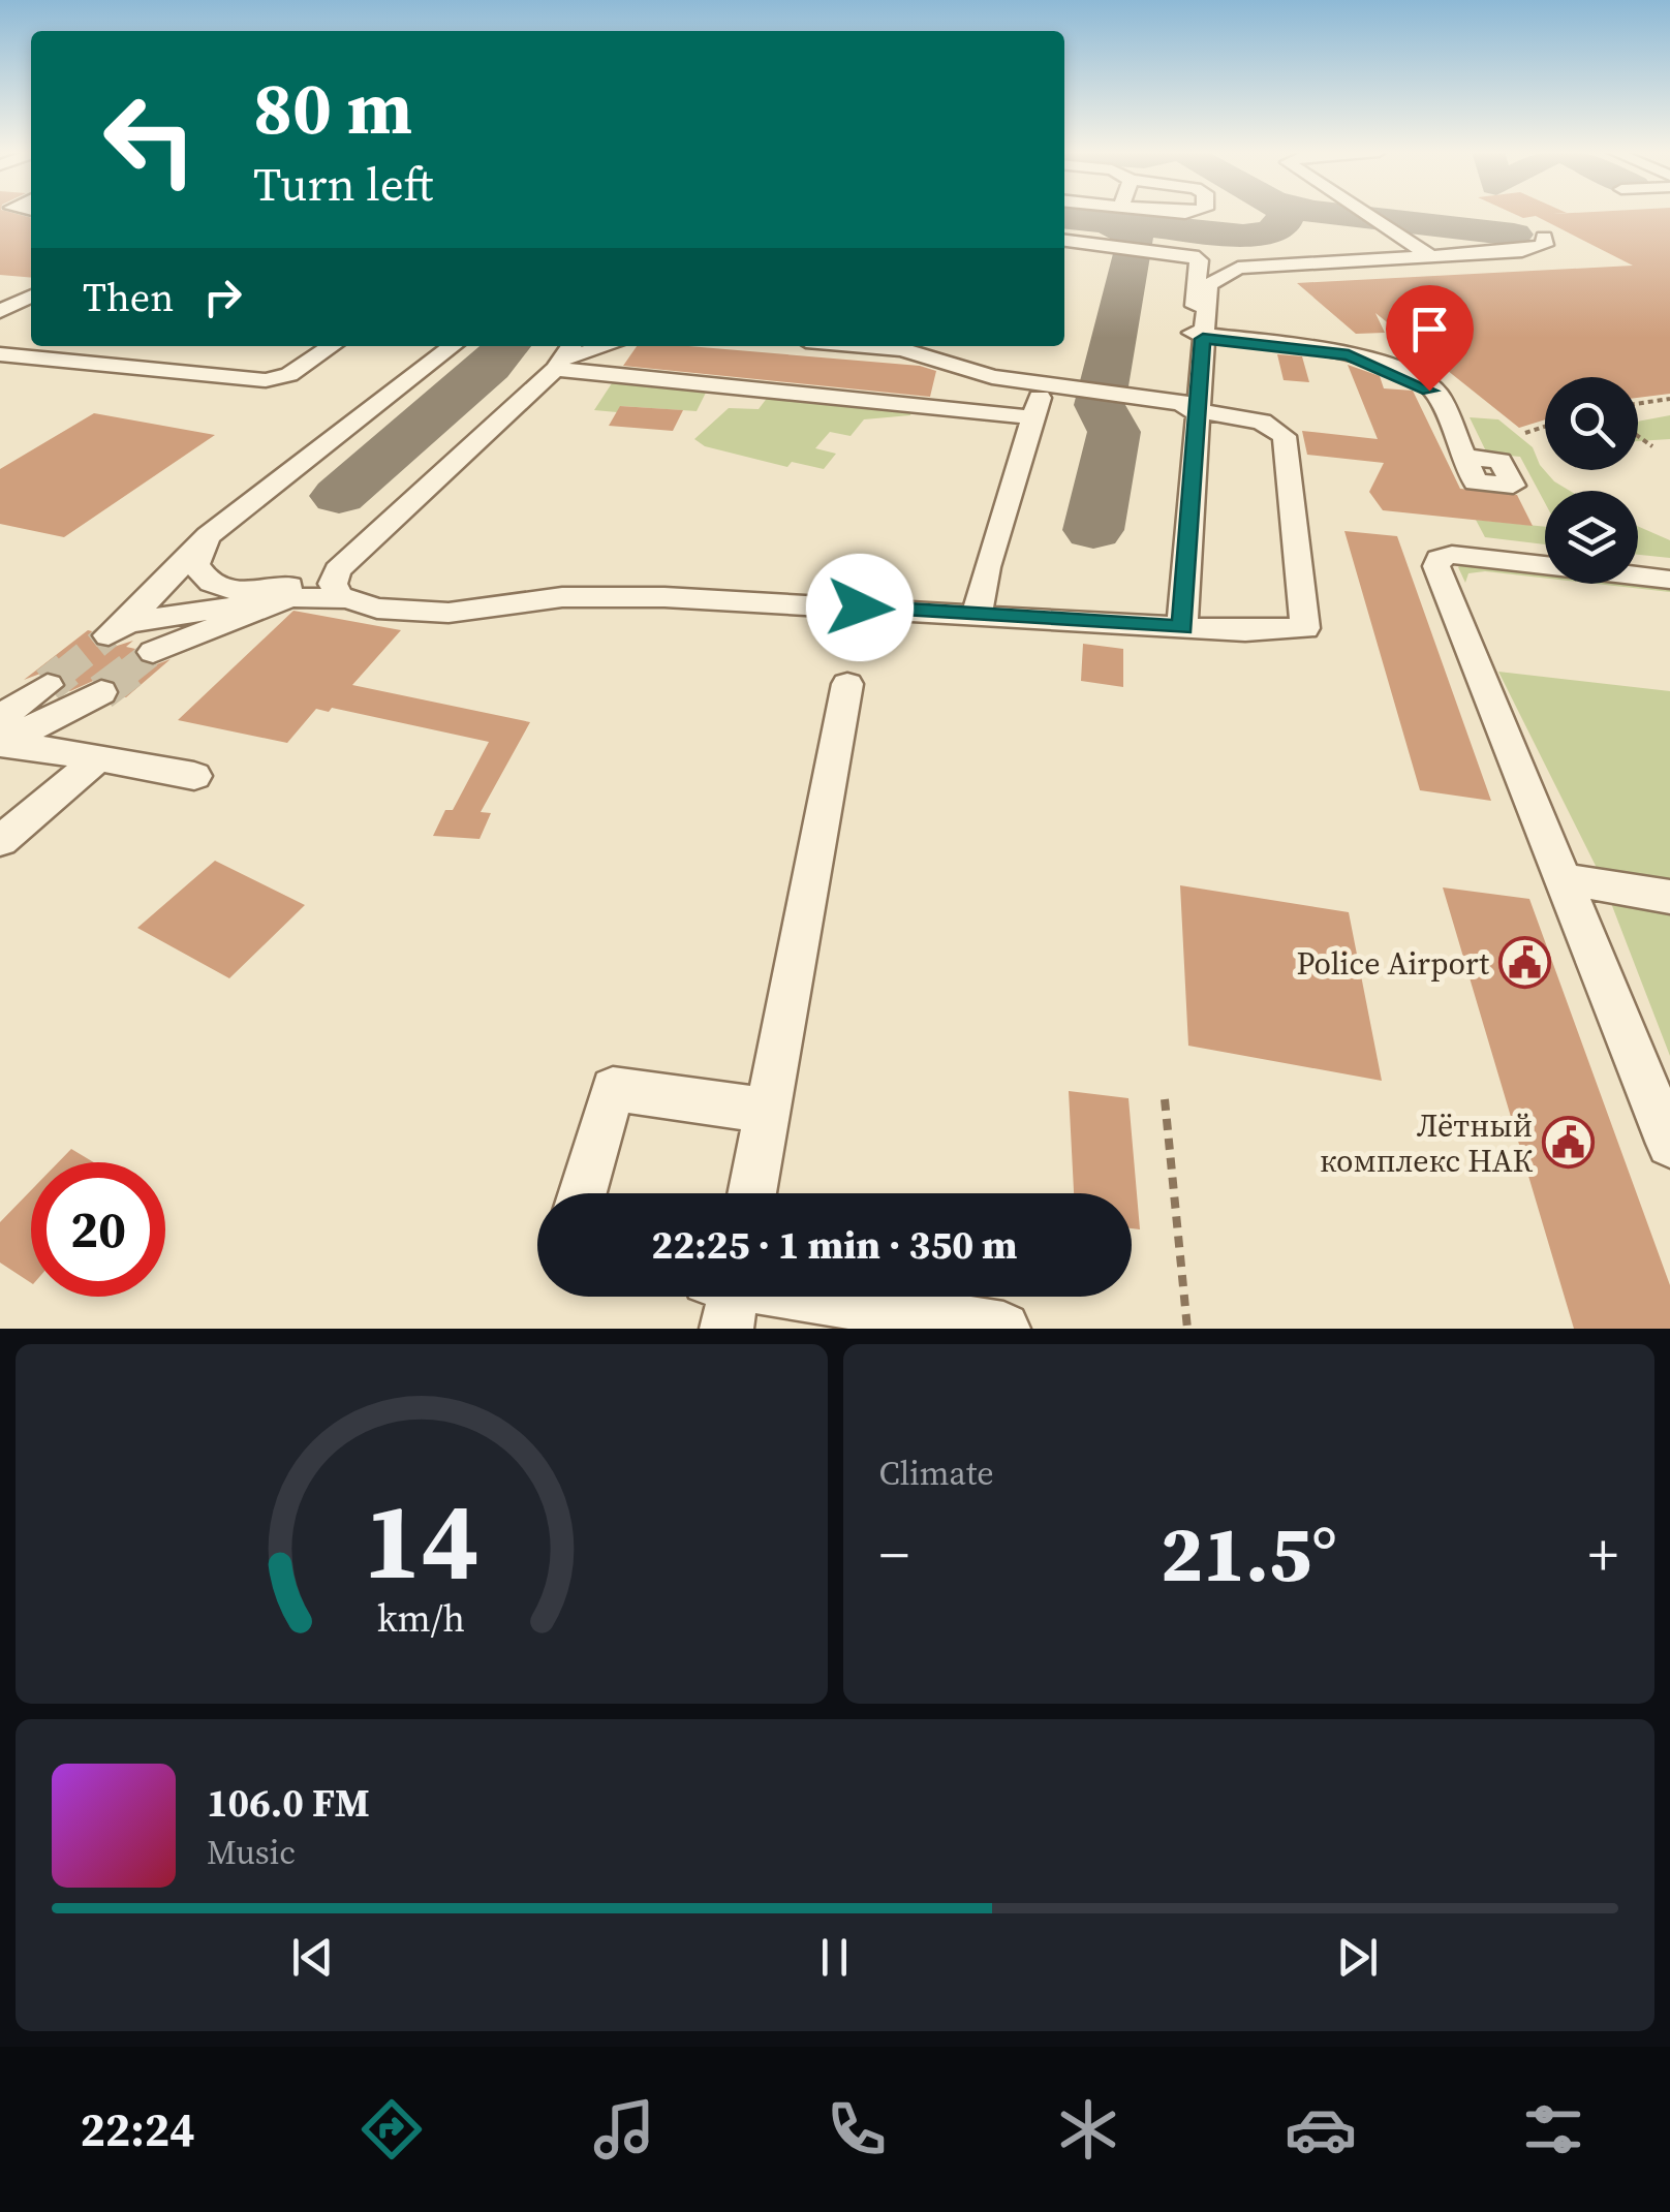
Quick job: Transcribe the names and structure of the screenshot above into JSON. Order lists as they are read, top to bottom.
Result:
{
  "places": {
    "public building": ["Police Airport", "Лётный комплекс НАК"]
  },
  "page": {
    "turn": ["80 m", "Turn left"],
    "then": "Then",
    "limit": "20",
    "trip": "22:25 · 1 min · 350 m",
    "tile": "Climate",
    "heat": ["−", "21.5°", "+"],
    "song": ["106.0 FM", "Music"],
    "tabs": "22:24",
    "gauge": ["14", "km/h"]
  }
}
